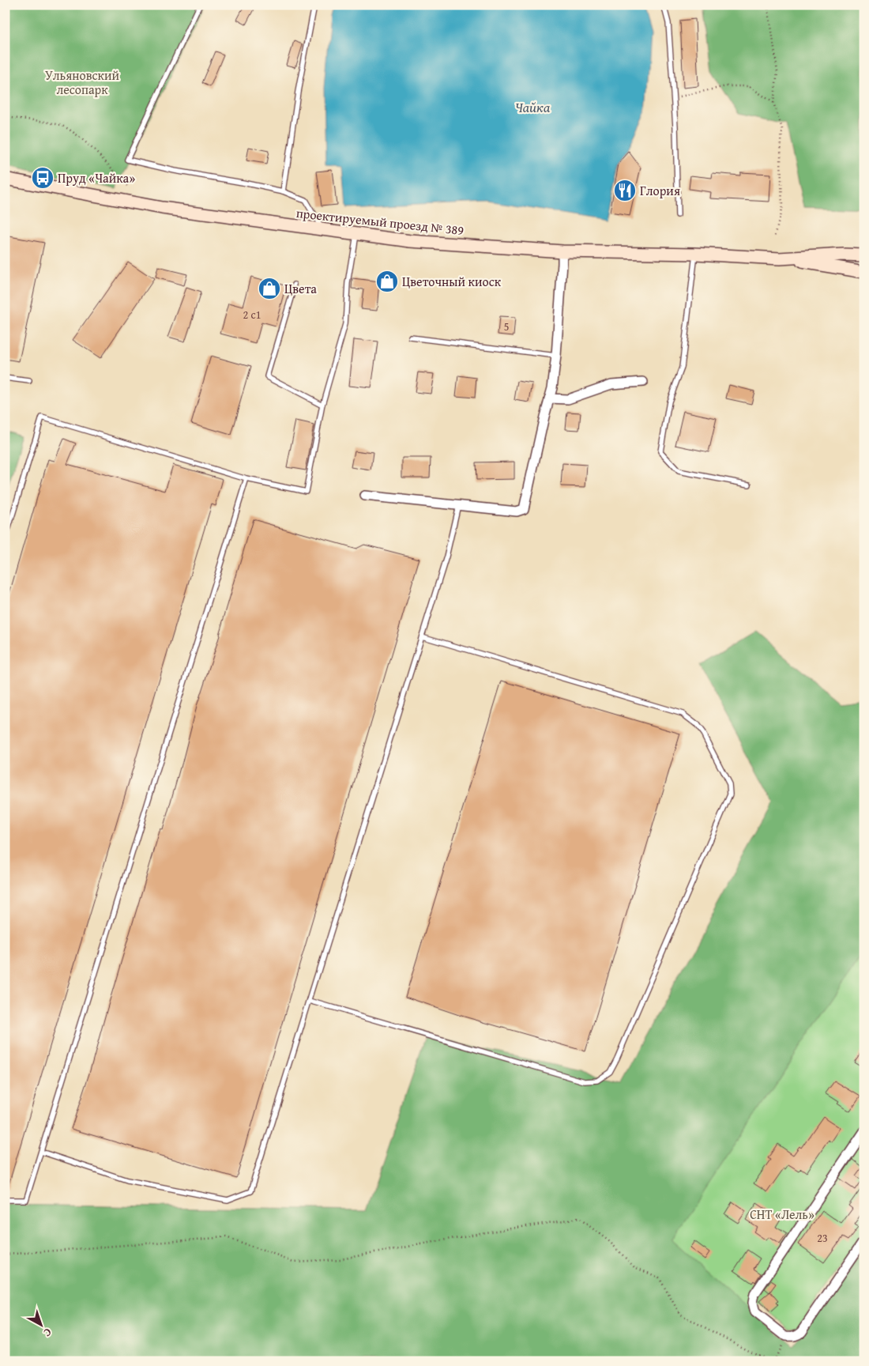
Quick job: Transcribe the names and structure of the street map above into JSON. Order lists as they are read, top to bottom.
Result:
{
  "streets": {
    "main road": ["проектируемый проезд № 389"]
  },
  "water": ["Чайка"],
  "parks": ["Ульяновский лесопарк", "СНТ «Лель»"],
  "places": {
    "bus stop": ["Пруд «Чайка»"],
    "restaurant": ["Глория"],
    "shop": ["Цветочный киоск", "Цвета"]
  },
  "house_numbers": ["2 с1", "5", "23"],
  "north": "bottom right"
}
